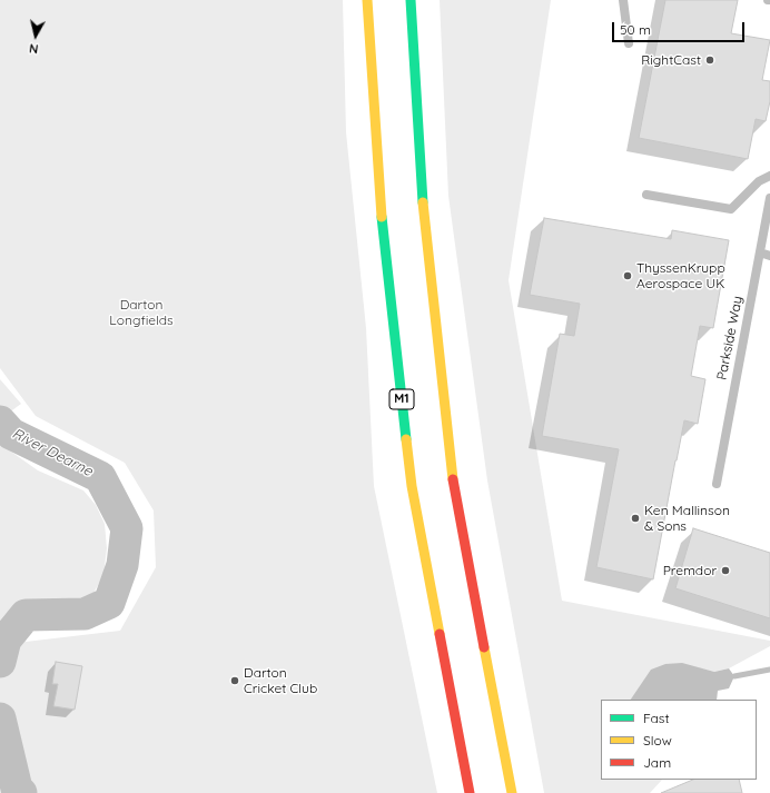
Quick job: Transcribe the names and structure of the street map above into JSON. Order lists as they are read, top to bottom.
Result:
{
  "streets": {
    "highway": ["M1"],
    "lane": ["Parkside Way"]
  },
  "water": ["River Dearne"],
  "parks": ["Darton Longfields"],
  "places": [
    "RightCast",
    "ThyssenKrupp Aerospace UK",
    "Ken Mallinson & Sons",
    "Premdor",
    "Darton Cricket Club"
  ],
  "legend": ["Fast", "Slow", "Jam"],
  "scale_bar": "50 m",
  "north": "bottom"
}
